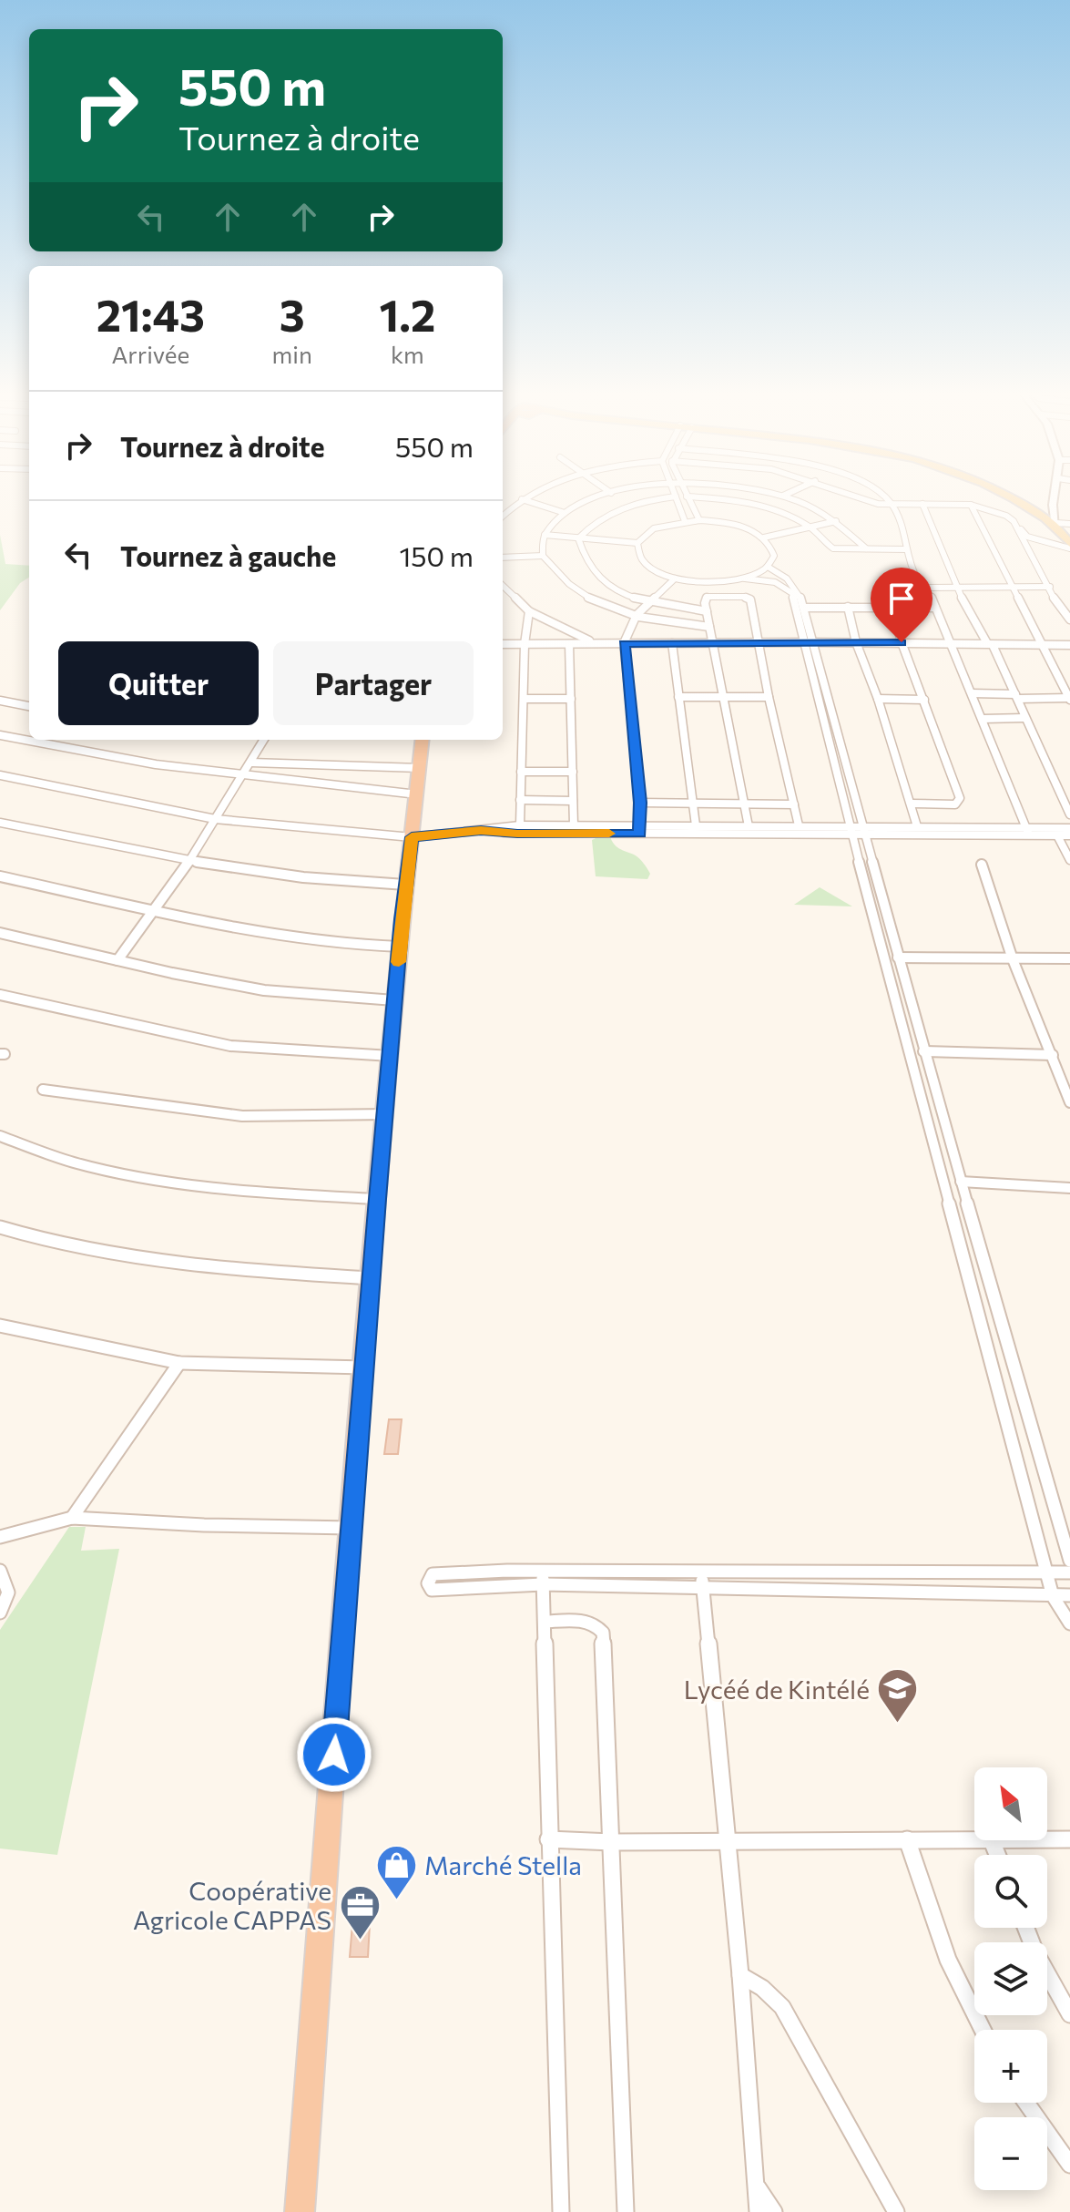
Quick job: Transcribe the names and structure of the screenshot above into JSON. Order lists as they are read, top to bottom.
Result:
{
  "places": {
    "school or university": ["Lycéé de Kintélé"],
    "shop": ["Marché Stella"],
    "office": ["Coopérative Agricole CAPPAS"]
  },
  "north": "top left",
  "page": {
    "turn": ["550 m", "Tournez à droite"],
    "eta": [
      "21:43",
      "Arrivée",
      "3",
      "min",
      "1.2",
      "km"
    ],
    "list": [
      {
        "name": "Tournez à droite",
        "value": "550 m"
      },
      {
        "name": "Tournez à gauche",
        "value": "150 m"
      }
    ],
    "buttons": ["Quitter", "Partager"],
    "map_buttons": ["+", "−"]
  }
}
